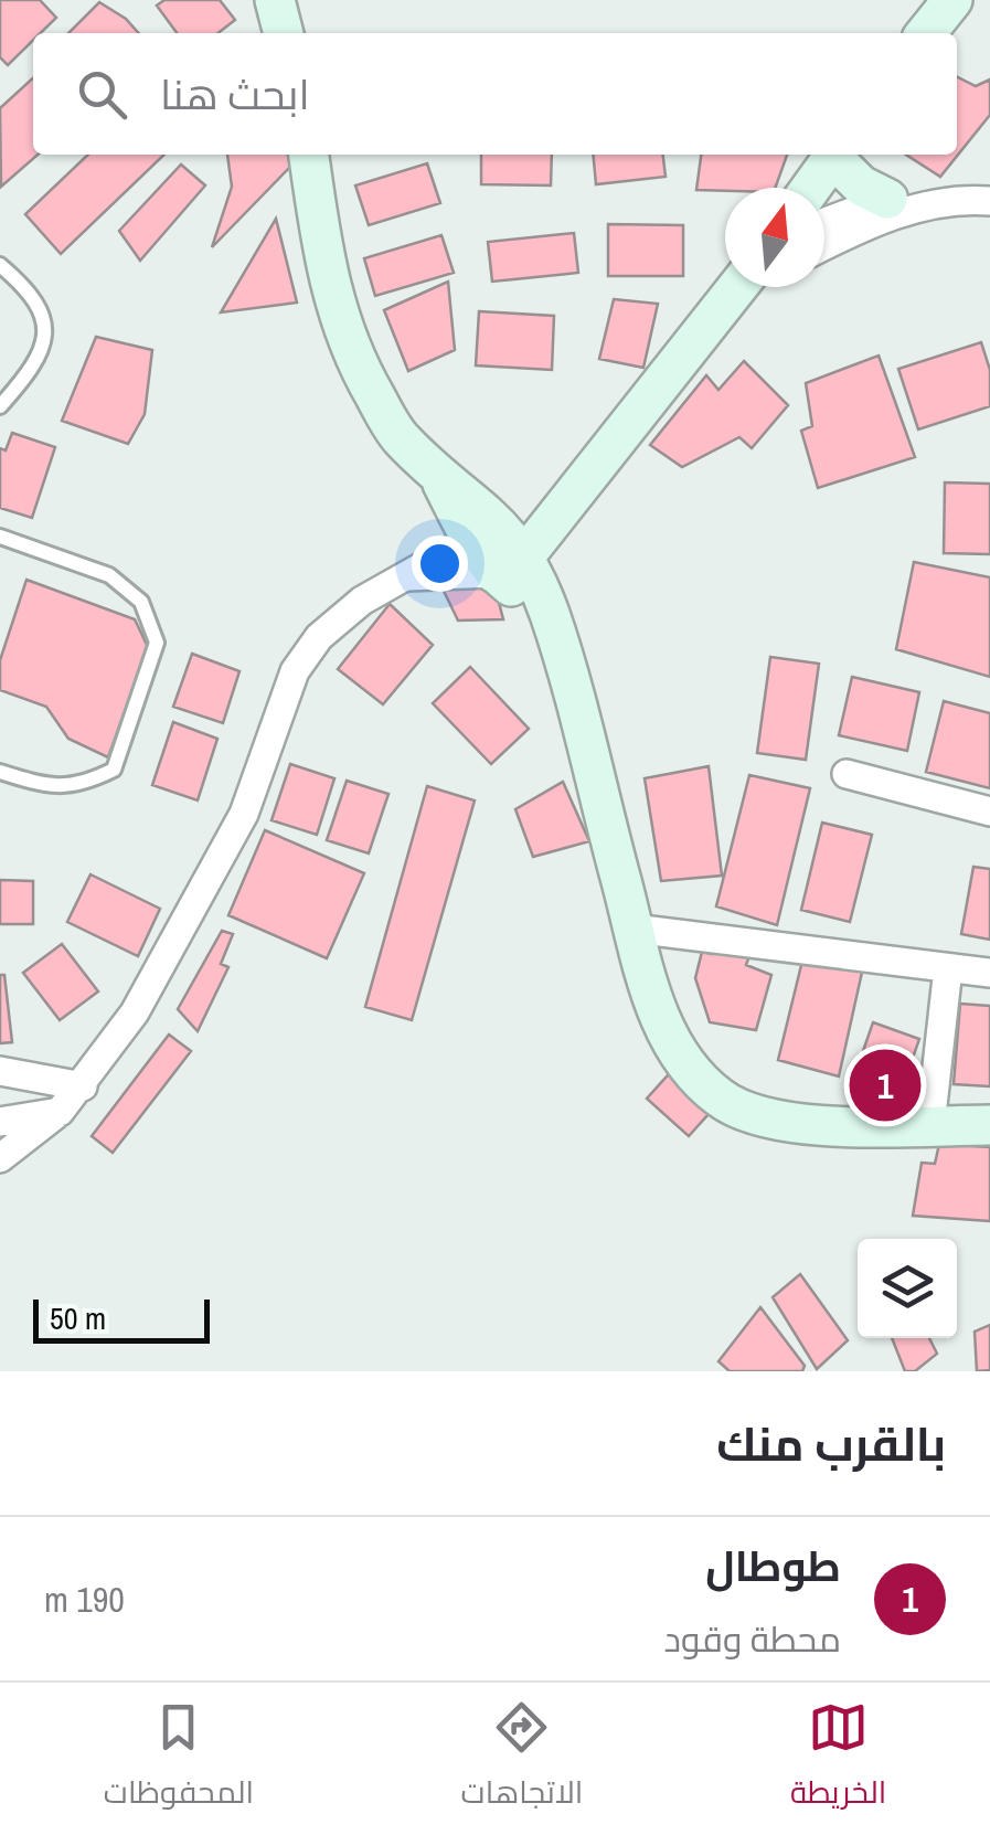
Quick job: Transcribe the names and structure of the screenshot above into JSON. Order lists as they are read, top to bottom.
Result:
{
  "scale_bar": "50 m",
  "north": "top",
  "page": {
    "search": "ابحث هنا",
    "pins": "1",
    "scale": "50 m",
    "heading": "بالقرب منك",
    "list": [
      {
        "mark": "1",
        "name": "طوطال",
        "note": "محطة وقود",
        "value": "190 m"
      }
    ],
    "nav": ["الخريطة", "الاتجاهات", "المحفوظات"]
  }
}
